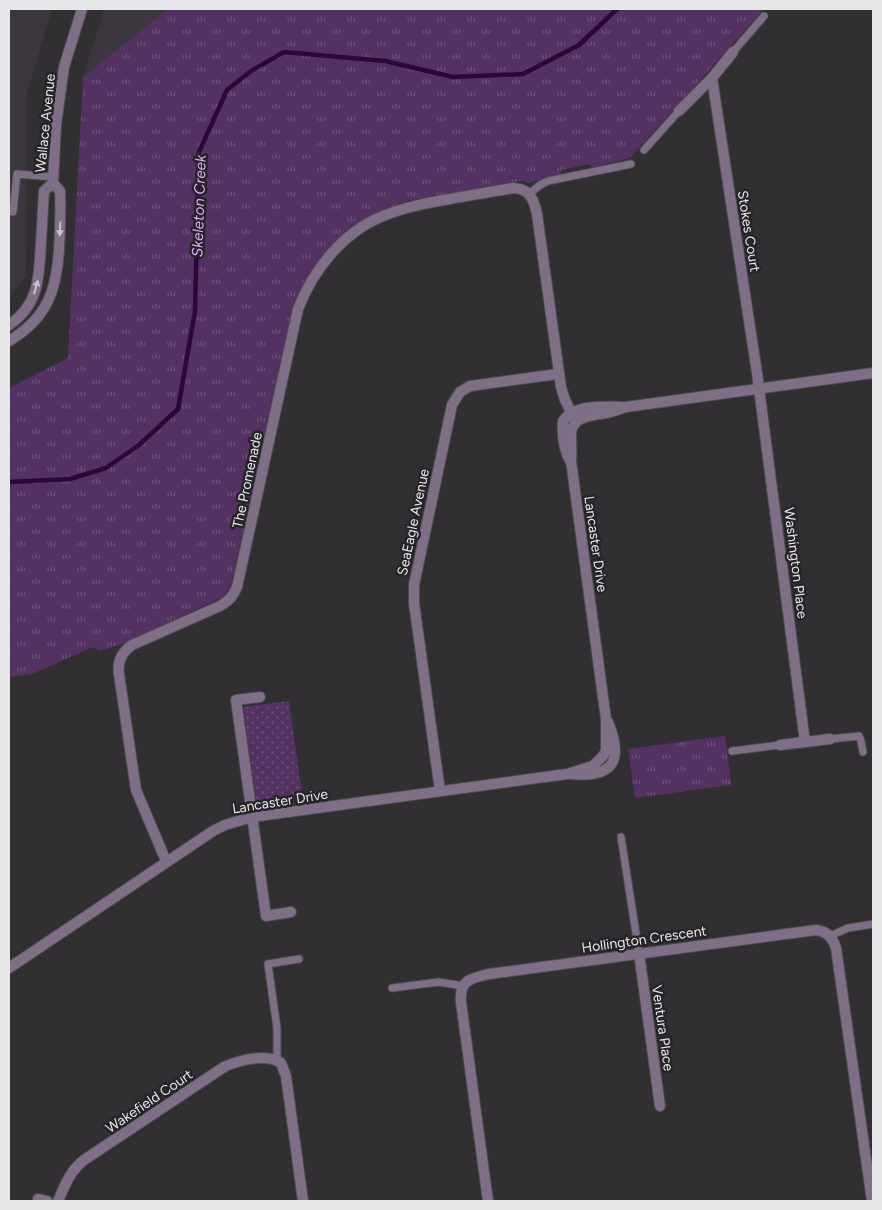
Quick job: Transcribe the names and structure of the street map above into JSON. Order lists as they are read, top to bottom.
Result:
{
  "streets": {
    "street": [
      "Wallace Avenue",
      "Stokes Court",
      "The Promenade",
      "SeaEagle Avenue",
      "Lancaster Drive",
      "Washington Place",
      "Hollington Crescent",
      "Ventura Place",
      "Wakefield Court"
    ]
  },
  "crossings": [
    ["Stokes Court", "Washington Place"],
    ["The Promenade", "Lancaster Drive"],
    ["SeaEagle Avenue", "Lancaster Drive"],
    ["Hollington Crescent", "Ventura Place"]
  ],
  "water": ["Skeleton Creek"]
}
